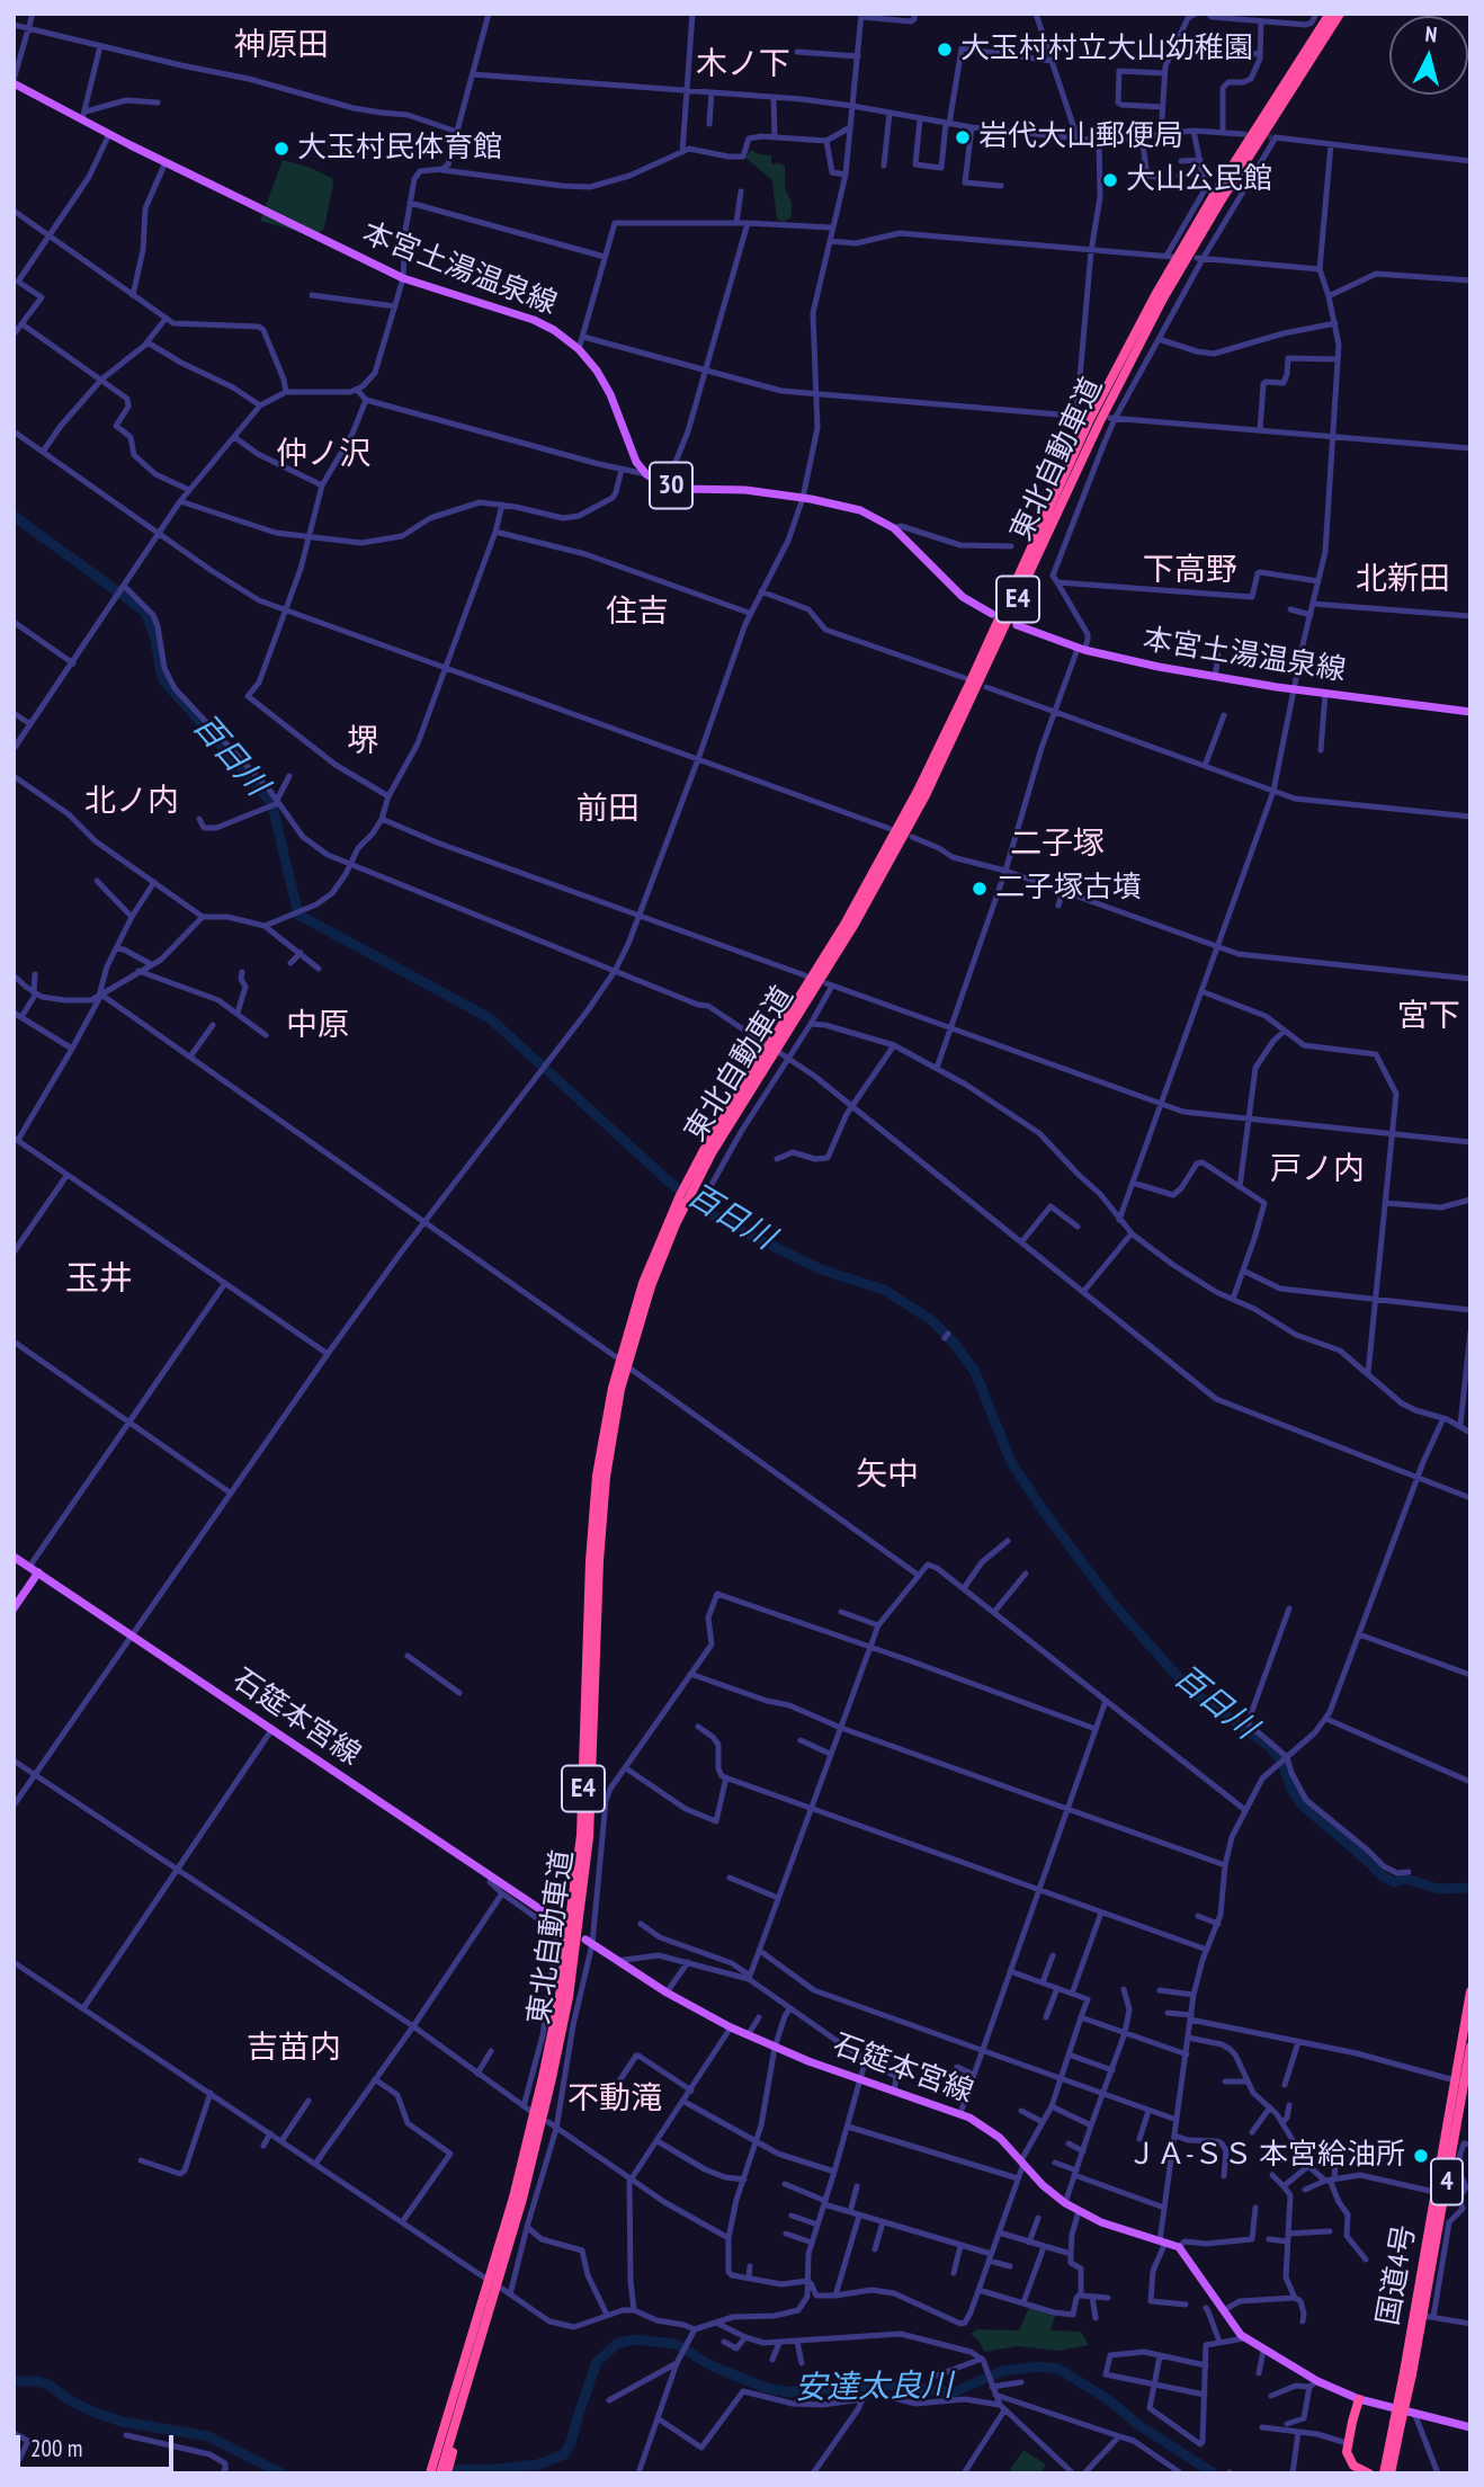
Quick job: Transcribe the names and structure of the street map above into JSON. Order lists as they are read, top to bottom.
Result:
{
  "streets": {
    "highway": [
      "東北自動車道",
      "E4",
      "4",
      "国道4号"
    ],
    "main road": ["本宮土湯温泉線", "30", "石筵本宮線"]
  },
  "crossings": [
    ["本宮土湯温泉線", "30"]
  ],
  "districts": [
    "神原田",
    "木ノ下",
    "仲ノ沢",
    "下高野",
    "北新田",
    "住吉",
    "堺",
    "北ノ内",
    "前田",
    "二子塚",
    "宮下",
    "中原",
    "戸ノ内",
    "玉井",
    "矢中",
    "吉苗内",
    "不動滝"
  ],
  "water": ["百日川", "安達太良川"],
  "places": [
    "大玉村村立大山幼稚園",
    "岩代大山郵便局",
    "大玉村民体育館",
    "大山公民館",
    "二子塚古墳",
    "ＪＡ-ＳＳ 本宮給油所"
  ],
  "scale_bar": "200 m",
  "north": "top"
}
